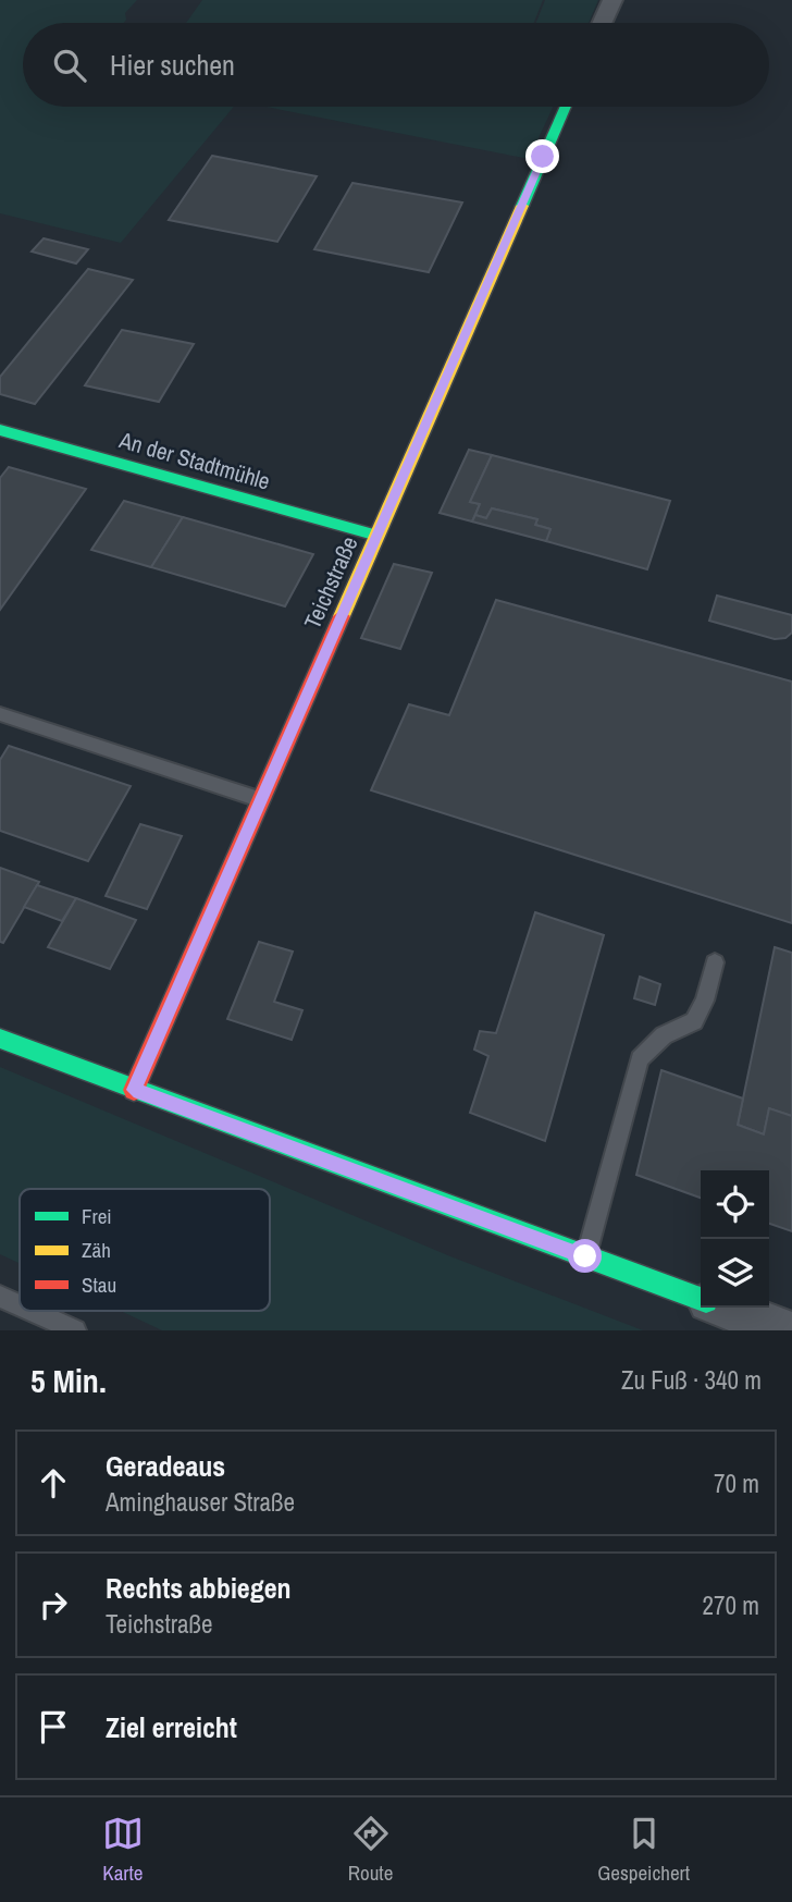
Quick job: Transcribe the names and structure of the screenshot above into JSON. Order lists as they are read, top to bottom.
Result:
{
  "streets": {
    "street": ["An der Stadtmühle", "Teichstraße"]
  },
  "crossings": [
    ["An der Stadtmühle", "Teichstraße"]
  ],
  "legend": ["Frei", "Zäh", "Stau"],
  "page": {
    "search": "Hier suchen",
    "heading": ["5 Min.", "Zu Fuß · 340 m"],
    "list": [
      ["Geradeaus", "Aminghauser Straße", "70 m"],
      ["Rechts abbiegen", "Teichstraße", "270 m"],
      "Ziel erreicht"
    ],
    "nav": ["Karte", "Route", "Gespeichert"]
  }
}
